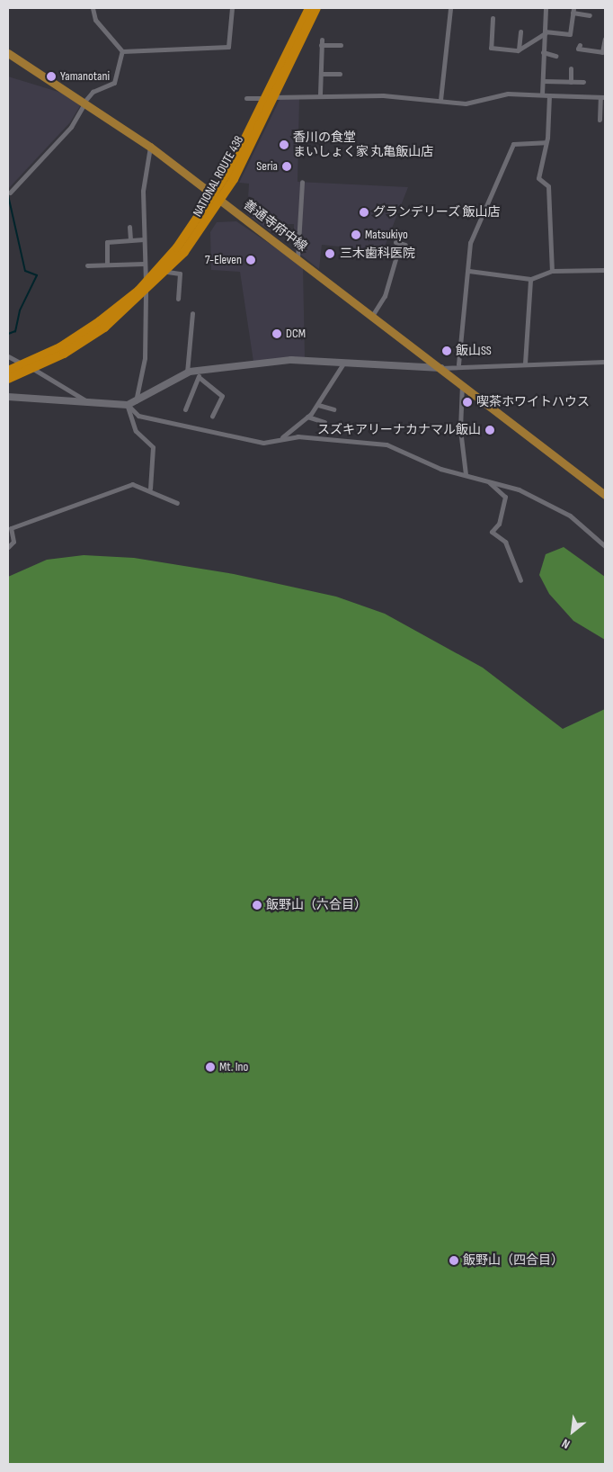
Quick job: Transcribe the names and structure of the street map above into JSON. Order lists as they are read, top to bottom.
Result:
{
  "streets": {
    "highway": ["NATIONAL ROUTE 438"],
    "main road": ["善通寺府中線"]
  },
  "crossings": [
    ["NATIONAL ROUTE 438", "善通寺府中線"]
  ],
  "places": [
    "Yamanotani",
    "香川の食堂 まいしょく家 丸亀飯山店",
    "Seria",
    "グランデリーズ 飯山店",
    "Matsukiyo",
    "三木歯科医院",
    "7-Eleven",
    "DCM",
    "飯山SS",
    "喫茶ホワイトハウス",
    "スズキアリーナカナマル飯山",
    "飯野山（六合目）",
    "Mt. Ino",
    "飯野山（四合目）"
  ],
  "north": "bottom left"
}
